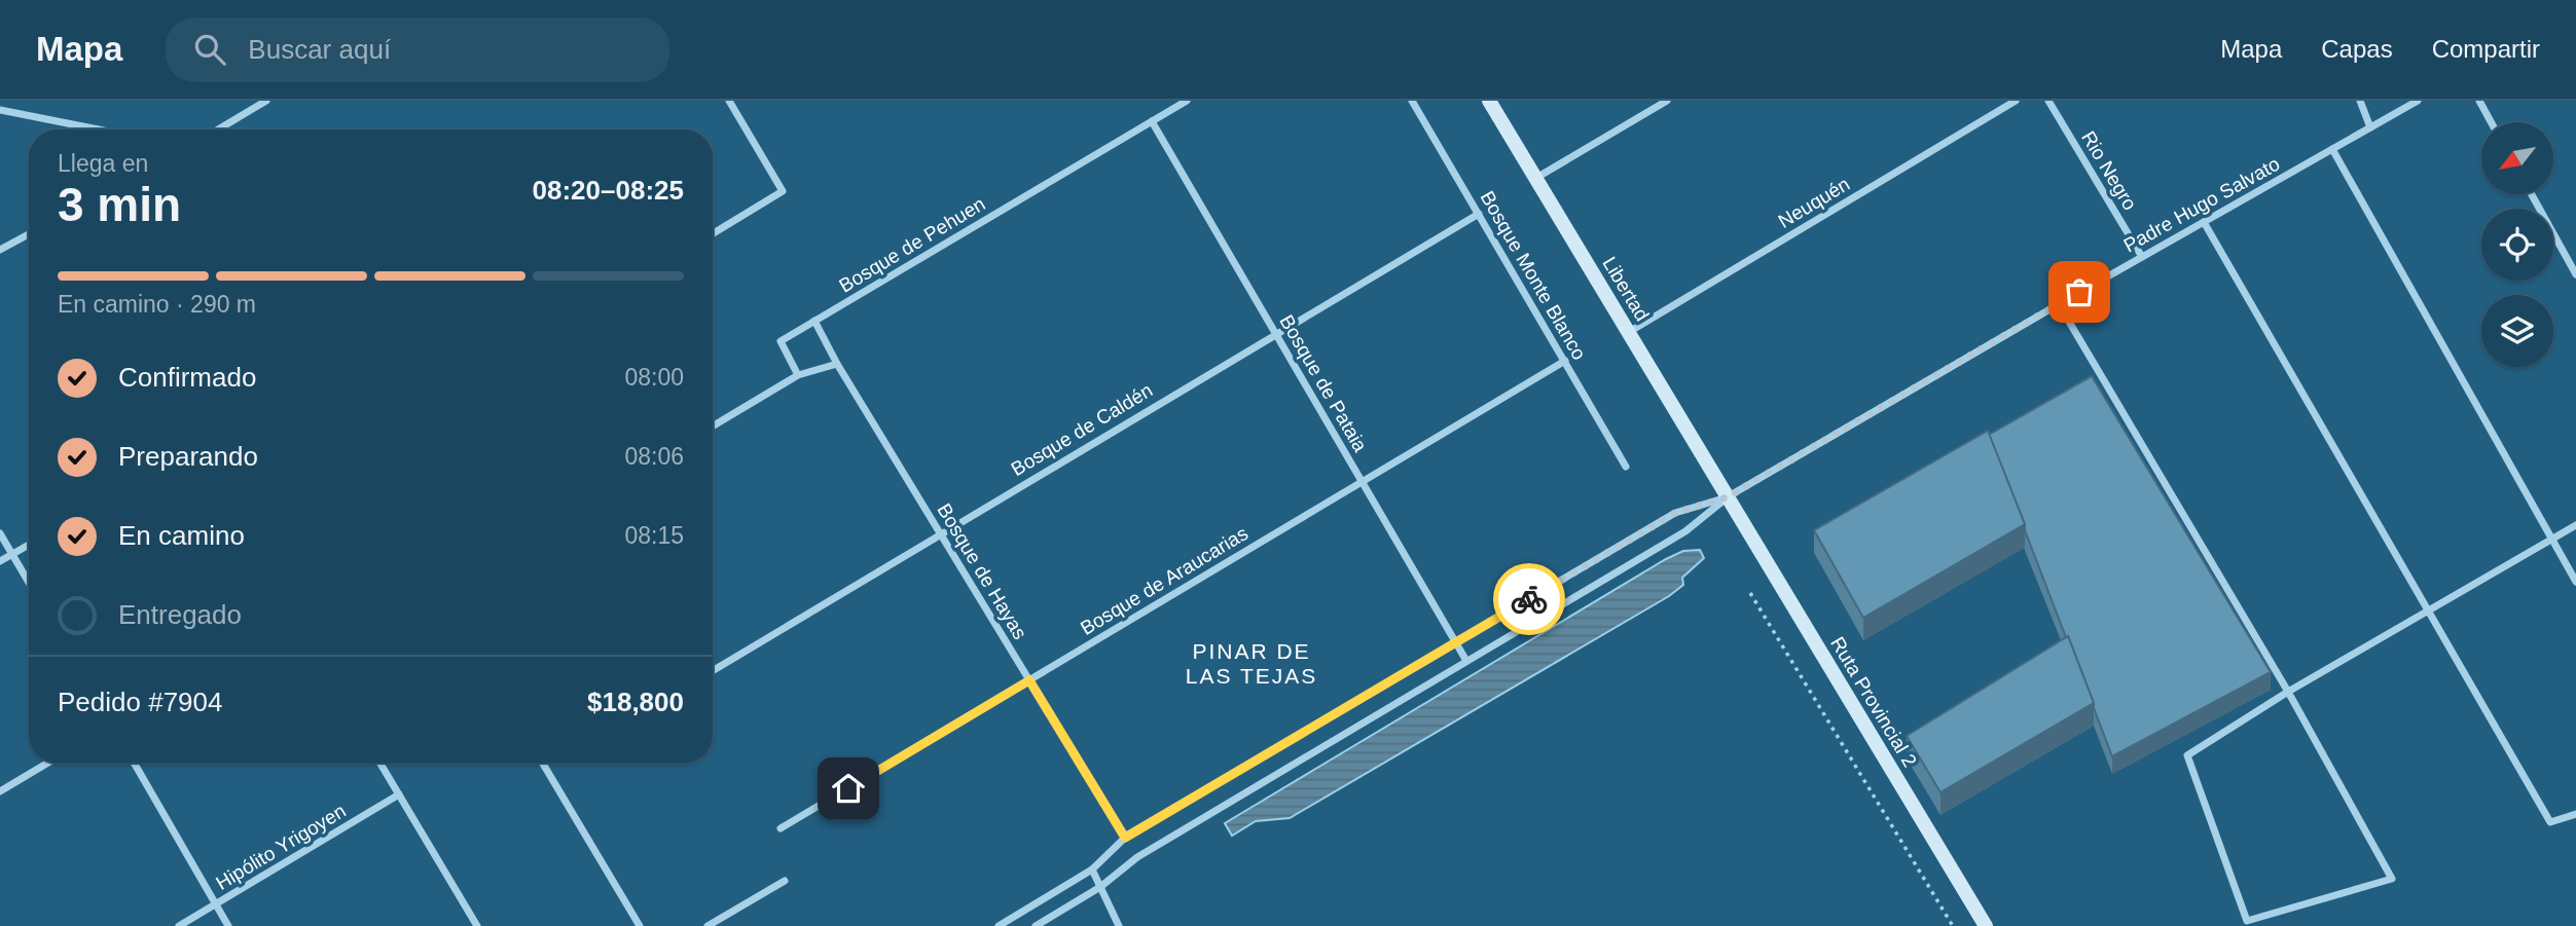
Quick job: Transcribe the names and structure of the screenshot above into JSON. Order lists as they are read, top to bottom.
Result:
{
  "streets": {
    "main road": ["Libertad", "Ruta Provincial 2"],
    "street": [
      "Rio Negro",
      "Neuquén",
      "Padre Hugo Salvato",
      "Bosque de Pehuen",
      "Bosque Monte Blanco",
      "Bosque de Pataia",
      "Bosque de Caldén",
      "Bosque de Hayas",
      "Bosque de Araucarias",
      "Hipólito Yrigoyen"
    ]
  },
  "crossings": [
    ["Rio Negro", "Padre Hugo Salvato"],
    ["Neuquén", "Libertad"],
    ["Padre Hugo Salvato", "Libertad"],
    ["Padre Hugo Salvato", "Bosque de Pataia"],
    ["Padre Hugo Salvato", "Bosque de Hayas"],
    ["Padre Hugo Salvato", "Ruta Provincial 2"],
    ["Bosque de Pehuen", "Bosque de Pataia"],
    ["Bosque de Pehuen", "Bosque de Hayas"],
    ["Bosque Monte Blanco", "Bosque de Caldén"],
    ["Bosque Monte Blanco", "Bosque de Araucarias"],
    ["Libertad", "Ruta Provincial 2"],
    ["Bosque de Pataia", "Bosque de Caldén"],
    ["Bosque de Pataia", "Bosque de Araucarias"],
    ["Bosque de Caldén", "Bosque de Hayas"],
    ["Bosque de Hayas", "Bosque de Araucarias"]
  ],
  "districts": ["PINAR DE LAS TEJAS"],
  "north": "bottom left",
  "page": {
    "header": "Mapa",
    "search": "Buscar aquí",
    "nav": ["Mapa", "Capas", "Compartir"],
    "heading": ["3 min", "Llega en", "08:20–08:25"],
    "panel": ["Pedido #7904", "$18,800"],
    "bar": "En camino · 290 m",
    "list": [
      ["Confirmado", "08:00"],
      ["Preparando", "08:06"],
      ["En camino", "08:15"],
      "Entregado"
    ]
  }
}
